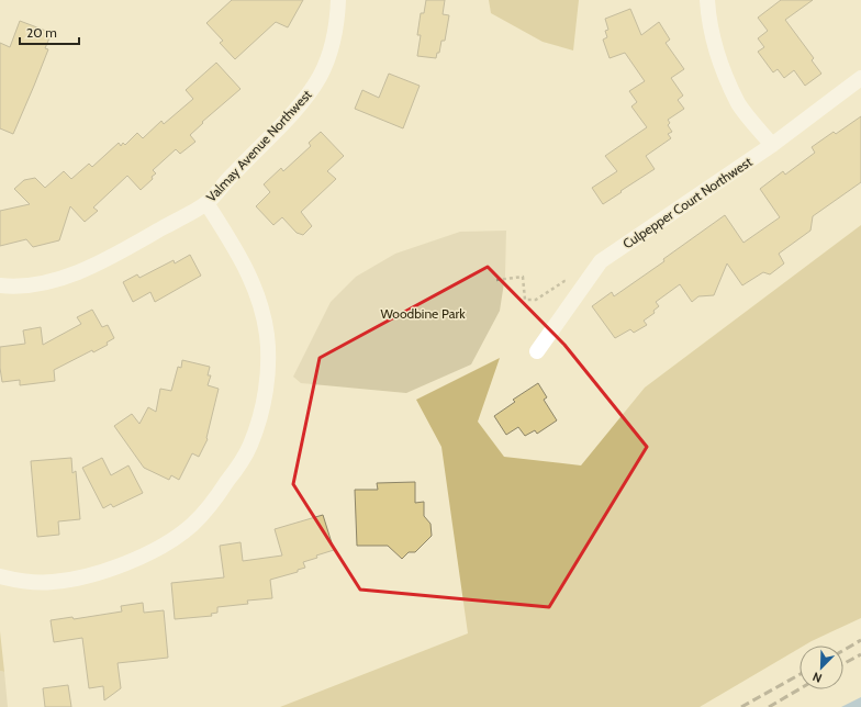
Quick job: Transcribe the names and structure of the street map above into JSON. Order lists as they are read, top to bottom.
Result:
{
  "streets": {
    "street": ["Valmay Avenue Northwest", "Culpepper Court Northwest"]
  },
  "parks": ["Woodbine Park"],
  "scale_bar": "20 m",
  "north": "bottom left"
}
